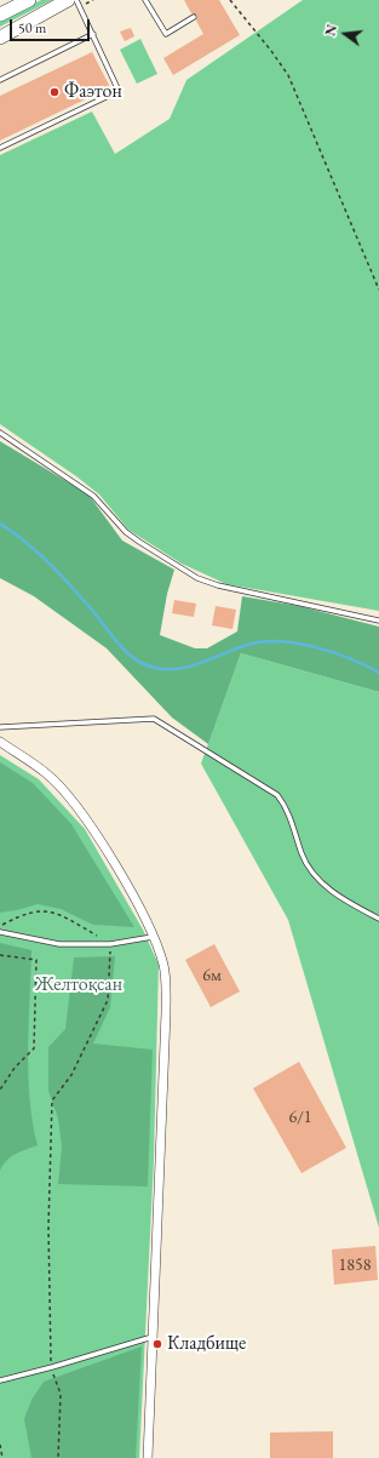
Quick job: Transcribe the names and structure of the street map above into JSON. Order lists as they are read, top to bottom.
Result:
{
  "parks": ["Желтоқсан"],
  "places": ["Фаэтон", "Кладбище"],
  "house_numbers": ["6м", "6/1", "1858"],
  "scale_bar": "50 m",
  "north": "left"
}
